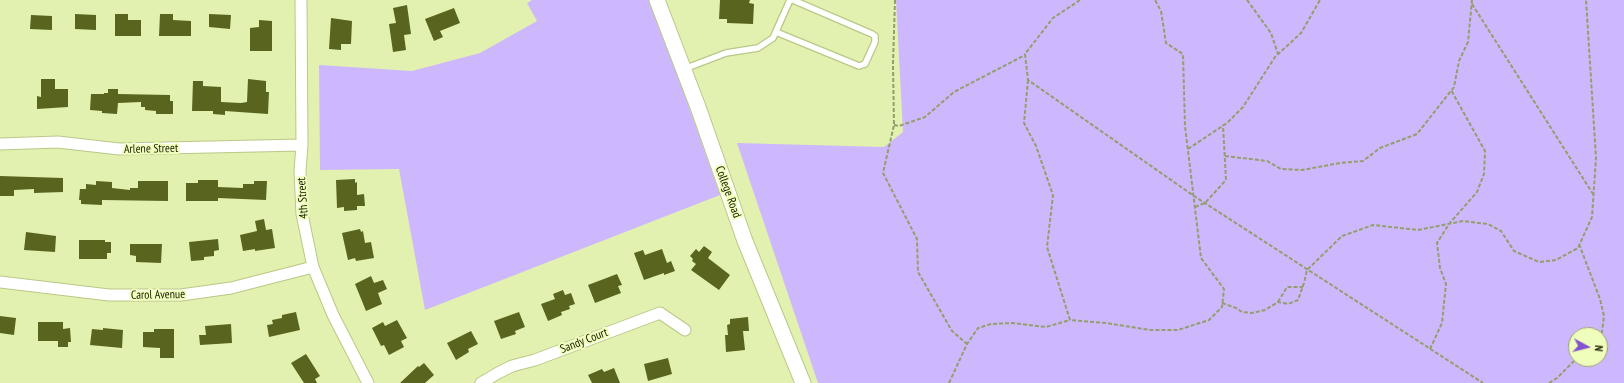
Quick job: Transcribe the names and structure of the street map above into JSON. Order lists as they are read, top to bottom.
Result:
{
  "streets": {
    "street": [
      "Arlene Street",
      "College Road",
      "4th Street",
      "Carol Avenue",
      "Sandy Court"
    ]
  },
  "crossings": [
    ["Arlene Street", "4th Street"],
    ["4th Street", "Carol Avenue"]
  ],
  "north": "right"
}
